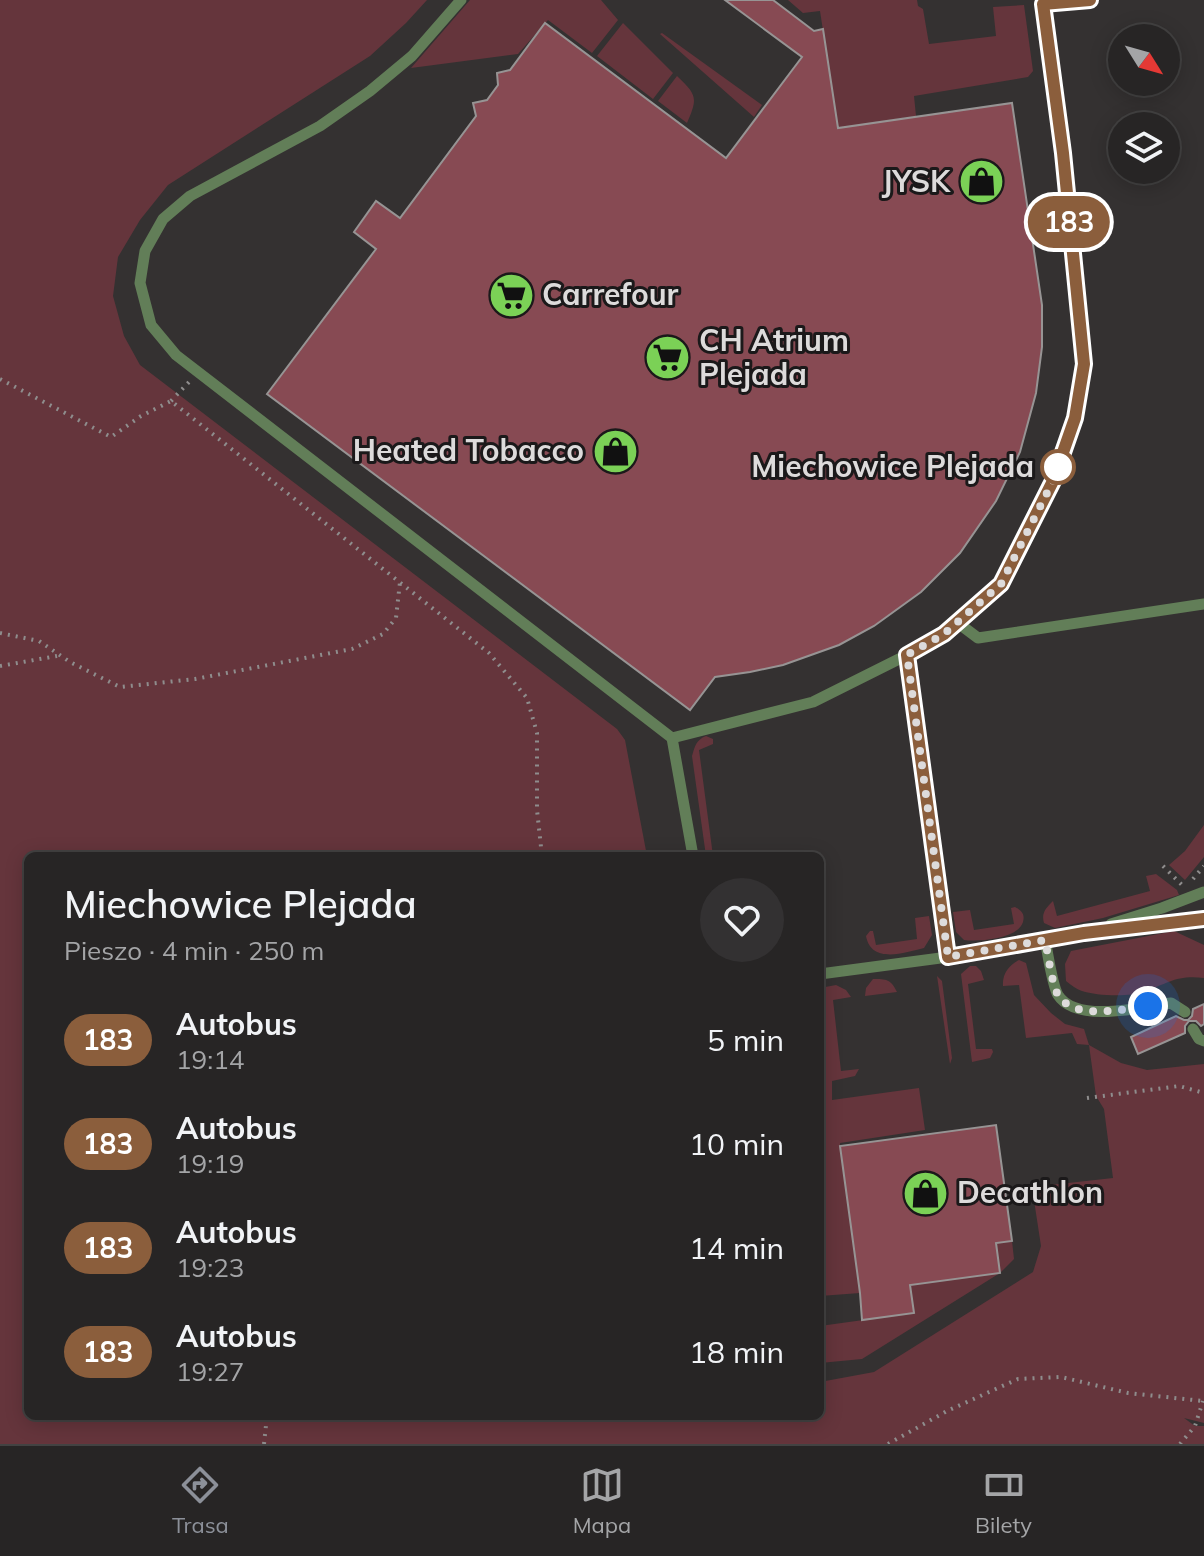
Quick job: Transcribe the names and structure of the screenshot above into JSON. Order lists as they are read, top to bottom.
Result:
{
  "places": {
    "shop": ["JYSK", "Heated Tobacco", "Decathlon"],
    "supermarket": ["Carrefour", "CH Atrium Plejada"],
    "other": ["Miechowice Plejada"]
  },
  "lines": ["bus line 183"],
  "north": "bottom right",
  "page": {
    "on_map": "183",
    "heading": ["Miechowice Plejada", "Pieszo · 4 min · 250 m"],
    "list": [
      {
        "mark": "183",
        "name": "Autobus",
        "note": "19:14",
        "value": "5 min"
      },
      {
        "mark": "183",
        "name": "Autobus",
        "note": "19:19",
        "value": "10 min"
      },
      {
        "mark": "183",
        "name": "Autobus",
        "note": "19:23",
        "value": "14 min"
      },
      {
        "mark": "183",
        "name": "Autobus",
        "note": "19:27",
        "value": "18 min"
      }
    ],
    "tabs": ["Trasa", "Mapa", "Bilety"]
  }
}
